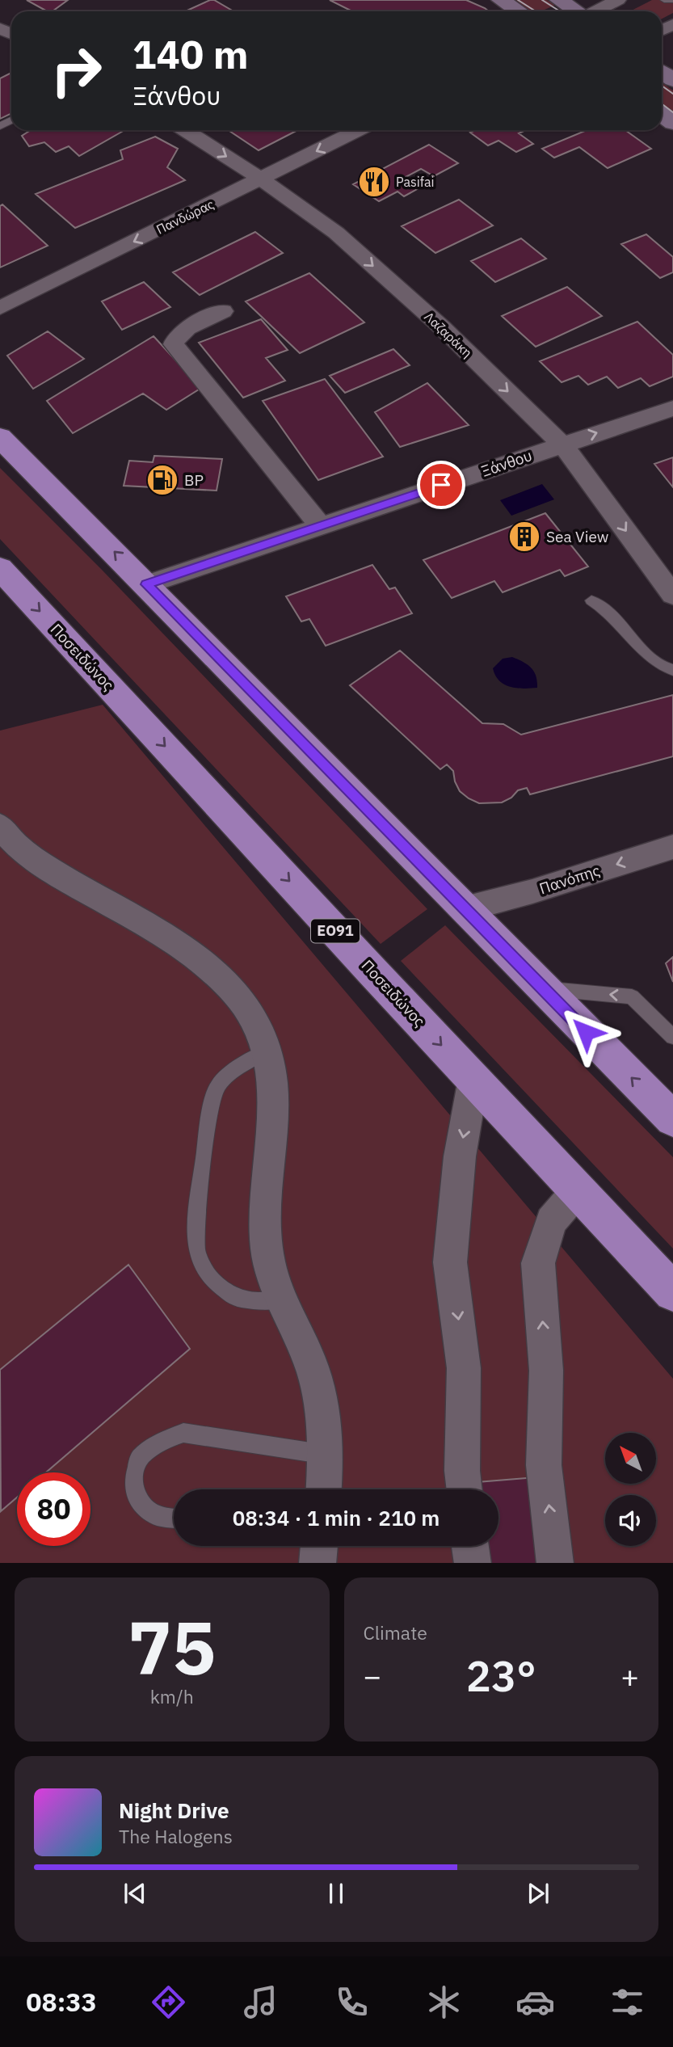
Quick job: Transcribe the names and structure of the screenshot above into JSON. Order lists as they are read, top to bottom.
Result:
{
  "streets": {
    "highway": ["Ποσειδώνος", "ΕΟ91"],
    "street": [
      "Πανδώρας",
      "Λαζαράκη",
      "Ξάνθου",
      "Πανόπης"
    ]
  },
  "crossings": [
    ["Πανδώρας", "Λαζαράκη"],
    ["Λαζαράκη", "Ξάνθου"]
  ],
  "one_way": ["Πανδώρας", "Λαζαράκη", "Πανόπης"],
  "places": {
    "restaurant": ["Pasifai"],
    "fuel station": ["BP"],
    "building": ["Sea View"]
  },
  "north": "top left",
  "page": {
    "turn": ["140 m", "Ξάνθου"],
    "limit": "80",
    "trip": "08:34 · 1 min · 210 m",
    "tile": [
      ["75", "km/h"],
      "Climate"
    ],
    "heat": ["−", "23°", "+"],
    "song": ["Night Drive", "The Halogens"],
    "tabs": "08:33"
  }
}
